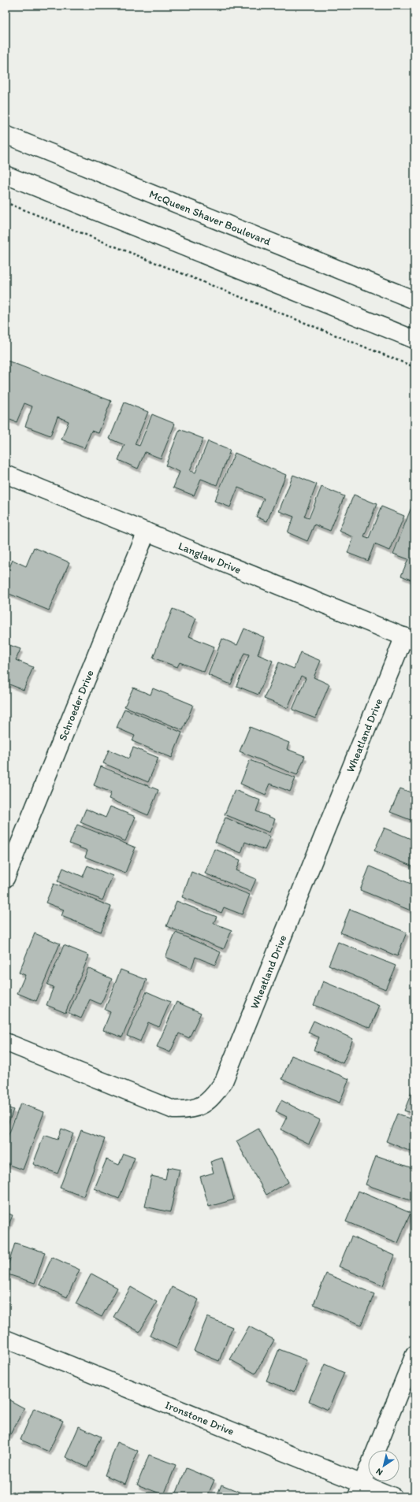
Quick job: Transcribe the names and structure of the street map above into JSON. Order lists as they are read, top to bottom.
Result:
{
  "streets": {
    "street": [
      "McQueen Shaver Boulevard",
      "Langlaw Drive",
      "Schroeder Drive",
      "Wheatland Drive",
      "Ironstone Drive"
    ]
  },
  "crossings": [
    ["Langlaw Drive", "Schroeder Drive"],
    ["Langlaw Drive", "Wheatland Drive"]
  ],
  "north": "bottom left"
}
